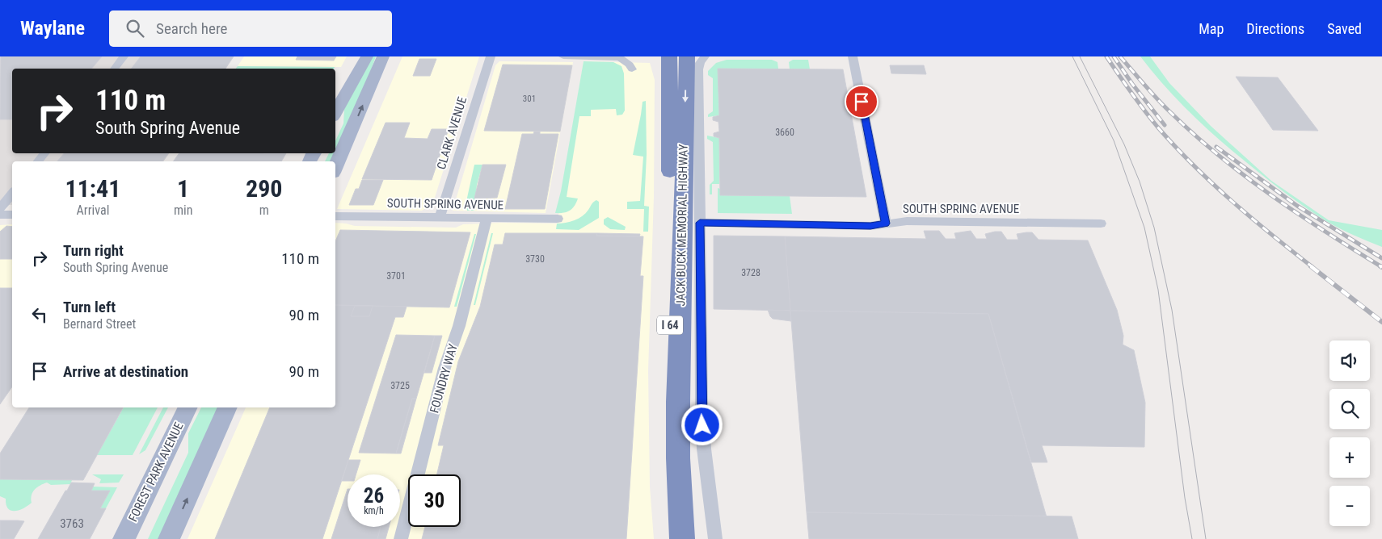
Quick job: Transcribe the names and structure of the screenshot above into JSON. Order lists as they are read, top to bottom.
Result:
{
  "streets": {
    "highway": ["JACK BUCK MEMORIAL HIGHWAY", "I 64"],
    "main road": ["FOREST PARK AVENUE"],
    "street": ["CLARK AVENUE", "SOUTH SPRING AVENUE", "FOUNDRY WAY"]
  },
  "crossings": [
    ["CLARK AVENUE", "SOUTH SPRING AVENUE"],
    ["SOUTH SPRING AVENUE", "FOUNDRY WAY"]
  ],
  "house_numbers": [
    "301",
    "3660",
    "3730",
    "3728",
    "3701",
    "3725",
    "3763"
  ],
  "page": {
    "header": "Waylane",
    "search": "Search here",
    "nav": ["Map", "Directions", "Saved"],
    "turn": ["110 m", "South Spring Avenue"],
    "eta": [
      "11:41",
      "Arrival",
      "1",
      "min",
      "290",
      "m"
    ],
    "list": [
      {
        "name": "Turn right",
        "note": "South Spring Avenue",
        "value": "110 m"
      },
      {
        "name": "Turn left",
        "note": "Bernard Street",
        "value": "90 m"
      },
      {
        "name": "Arrive at destination",
        "value": "90 m"
      }
    ],
    "map_buttons": ["+", "−"],
    "speed": "26 km/h",
    "limit": "30"
  }
}
